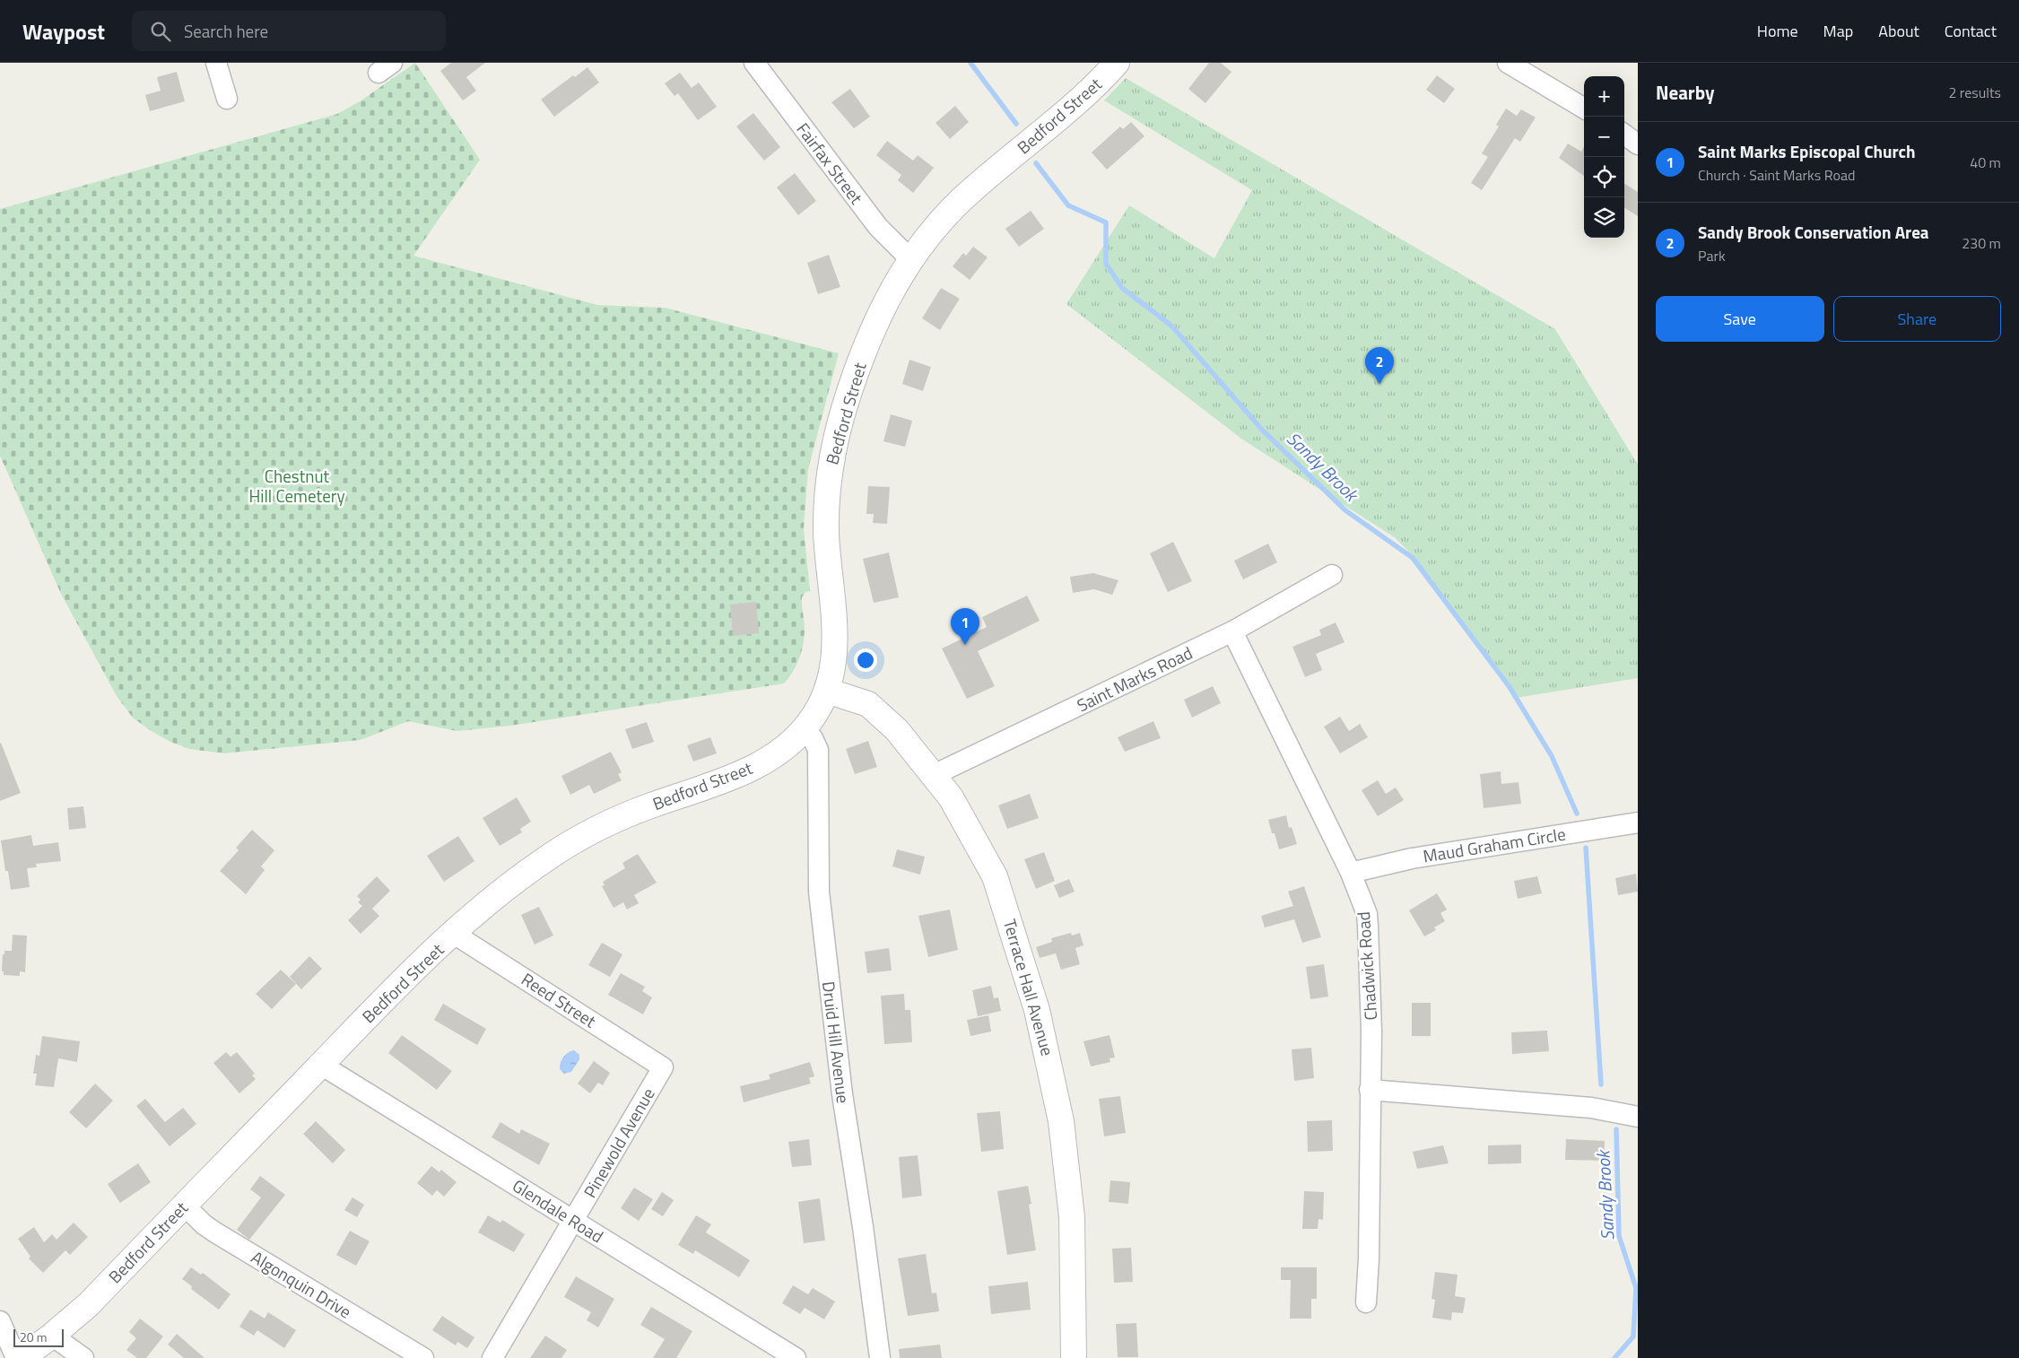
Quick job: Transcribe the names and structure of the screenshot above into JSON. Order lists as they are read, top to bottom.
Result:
{
  "streets": {
    "main road": ["Bedford Street", "Terrace Hall Avenue"],
    "street": [
      "Fairfax Street",
      "Saint Marks Road",
      "Maud Graham Circle",
      "Chadwick Road",
      "Reed Street",
      "Druid Hill Avenue",
      "Pinewold Avenue",
      "Glendale Road",
      "Algonquin Drive"
    ]
  },
  "crossings": [
    ["Bedford Street", "Fairfax Street"],
    ["Bedford Street", "Terrace Hall Avenue"],
    ["Bedford Street", "Reed Street"],
    ["Bedford Street", "Druid Hill Avenue"],
    ["Bedford Street", "Glendale Road"],
    ["Bedford Street", "Algonquin Drive"],
    ["Saint Marks Road", "Chadwick Road"],
    ["Saint Marks Road", "Terrace Hall Avenue"],
    ["Maud Graham Circle", "Chadwick Road"],
    ["Reed Street", "Pinewold Avenue"],
    ["Pinewold Avenue", "Glendale Road"]
  ],
  "water": ["Sandy Brook"],
  "parks": ["Chestnut Hill Cemetery"],
  "scale_bar": "20 m",
  "page": {
    "header": "Waypost",
    "search": "Search here",
    "nav": [
      "Home",
      "Map",
      "About",
      "Contact"
    ],
    "heading": ["Nearby", "2 results"],
    "map_buttons": ["+", "−"],
    "list": [
      {
        "mark": "1",
        "name": "Saint Marks Episcopal Church",
        "note": "Church · Saint Marks Road",
        "value": "40 m"
      },
      {
        "mark": "2",
        "name": "Sandy Brook Conservation Area",
        "note": "Park",
        "value": "230 m"
      }
    ],
    "buttons": ["Save", "Share"],
    "pins": ["2", "1"],
    "scale": "20 m"
  }
}
